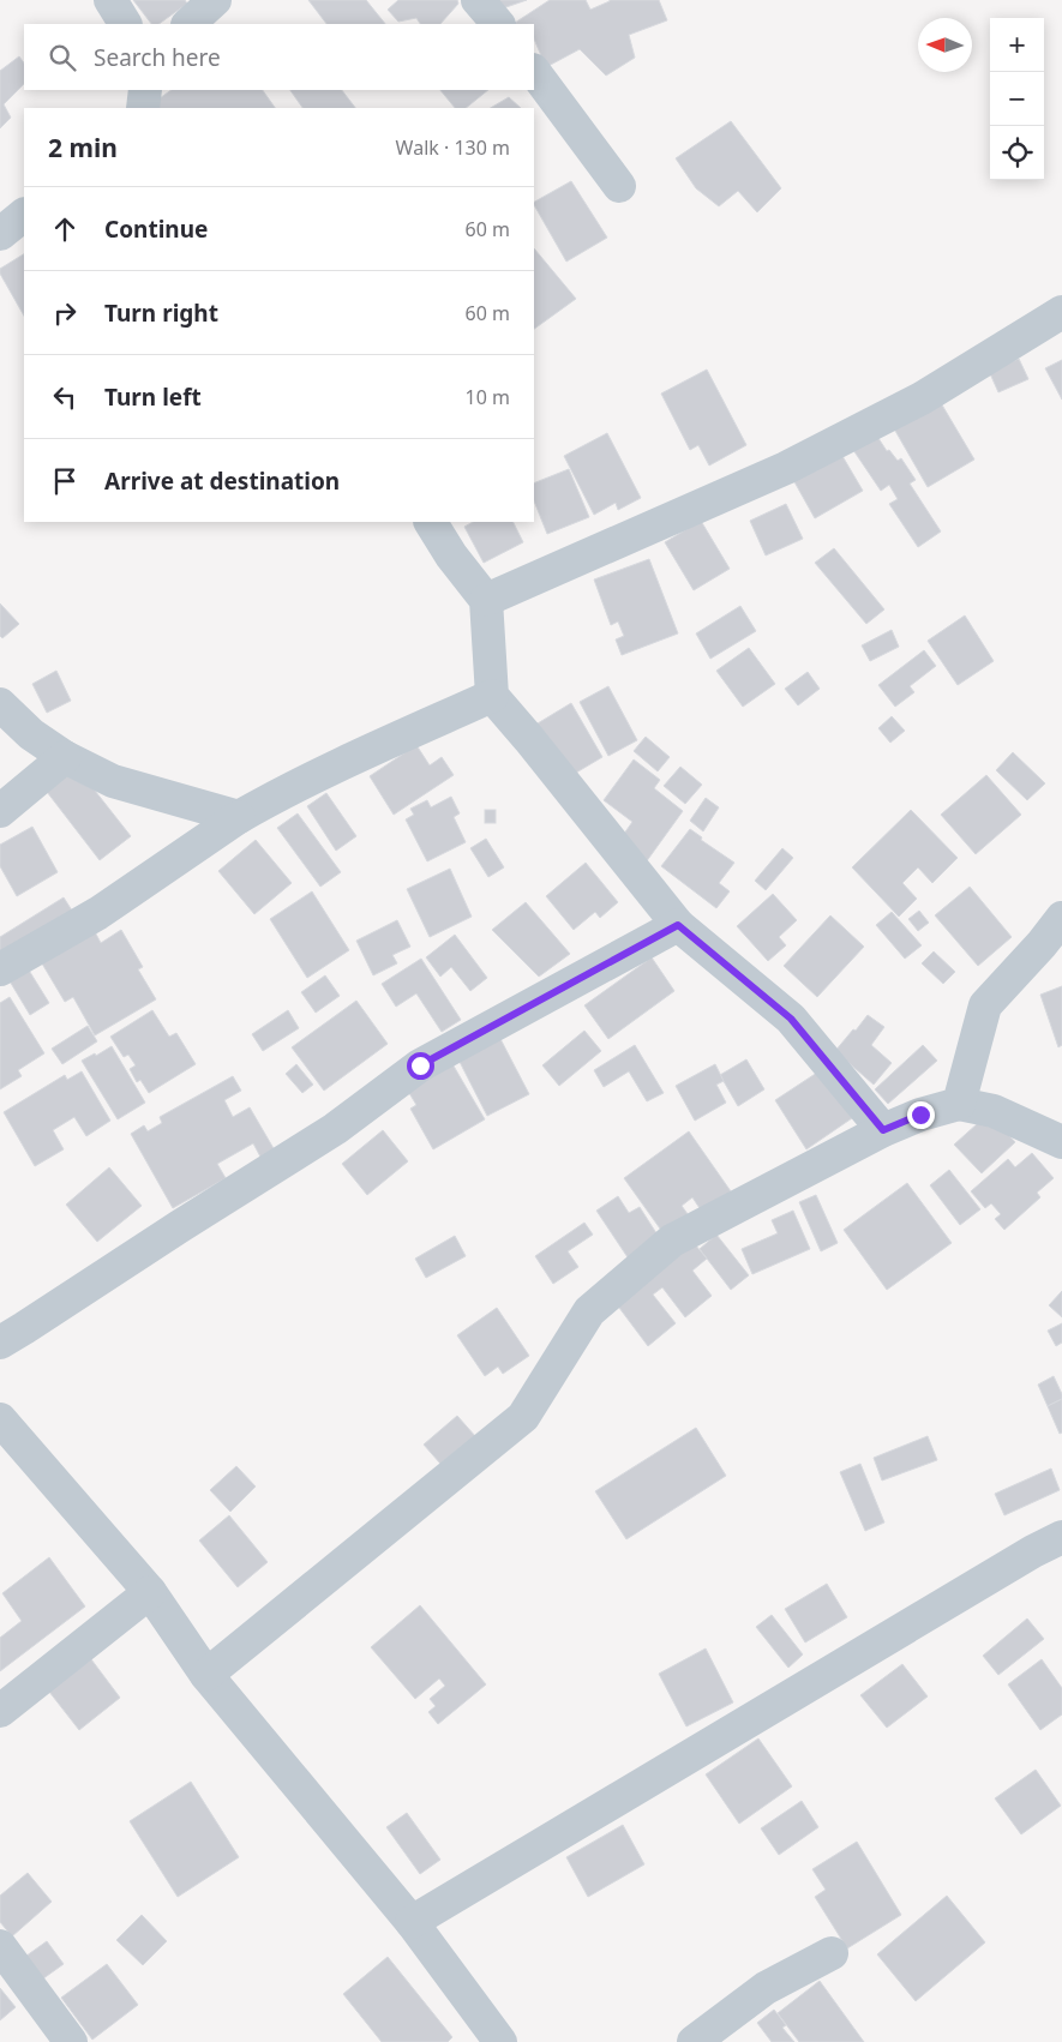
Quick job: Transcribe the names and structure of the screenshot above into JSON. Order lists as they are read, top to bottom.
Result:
{
  "north": "left",
  "page": {
    "map_buttons": ["+", "−"],
    "search": "Search here",
    "heading": ["2 min", "Walk · 130 m"],
    "list": [
      ["Continue", "60 m"],
      ["Turn right", "60 m"],
      ["Turn left", "10 m"],
      "Arrive at destination"
    ]
  }
}
